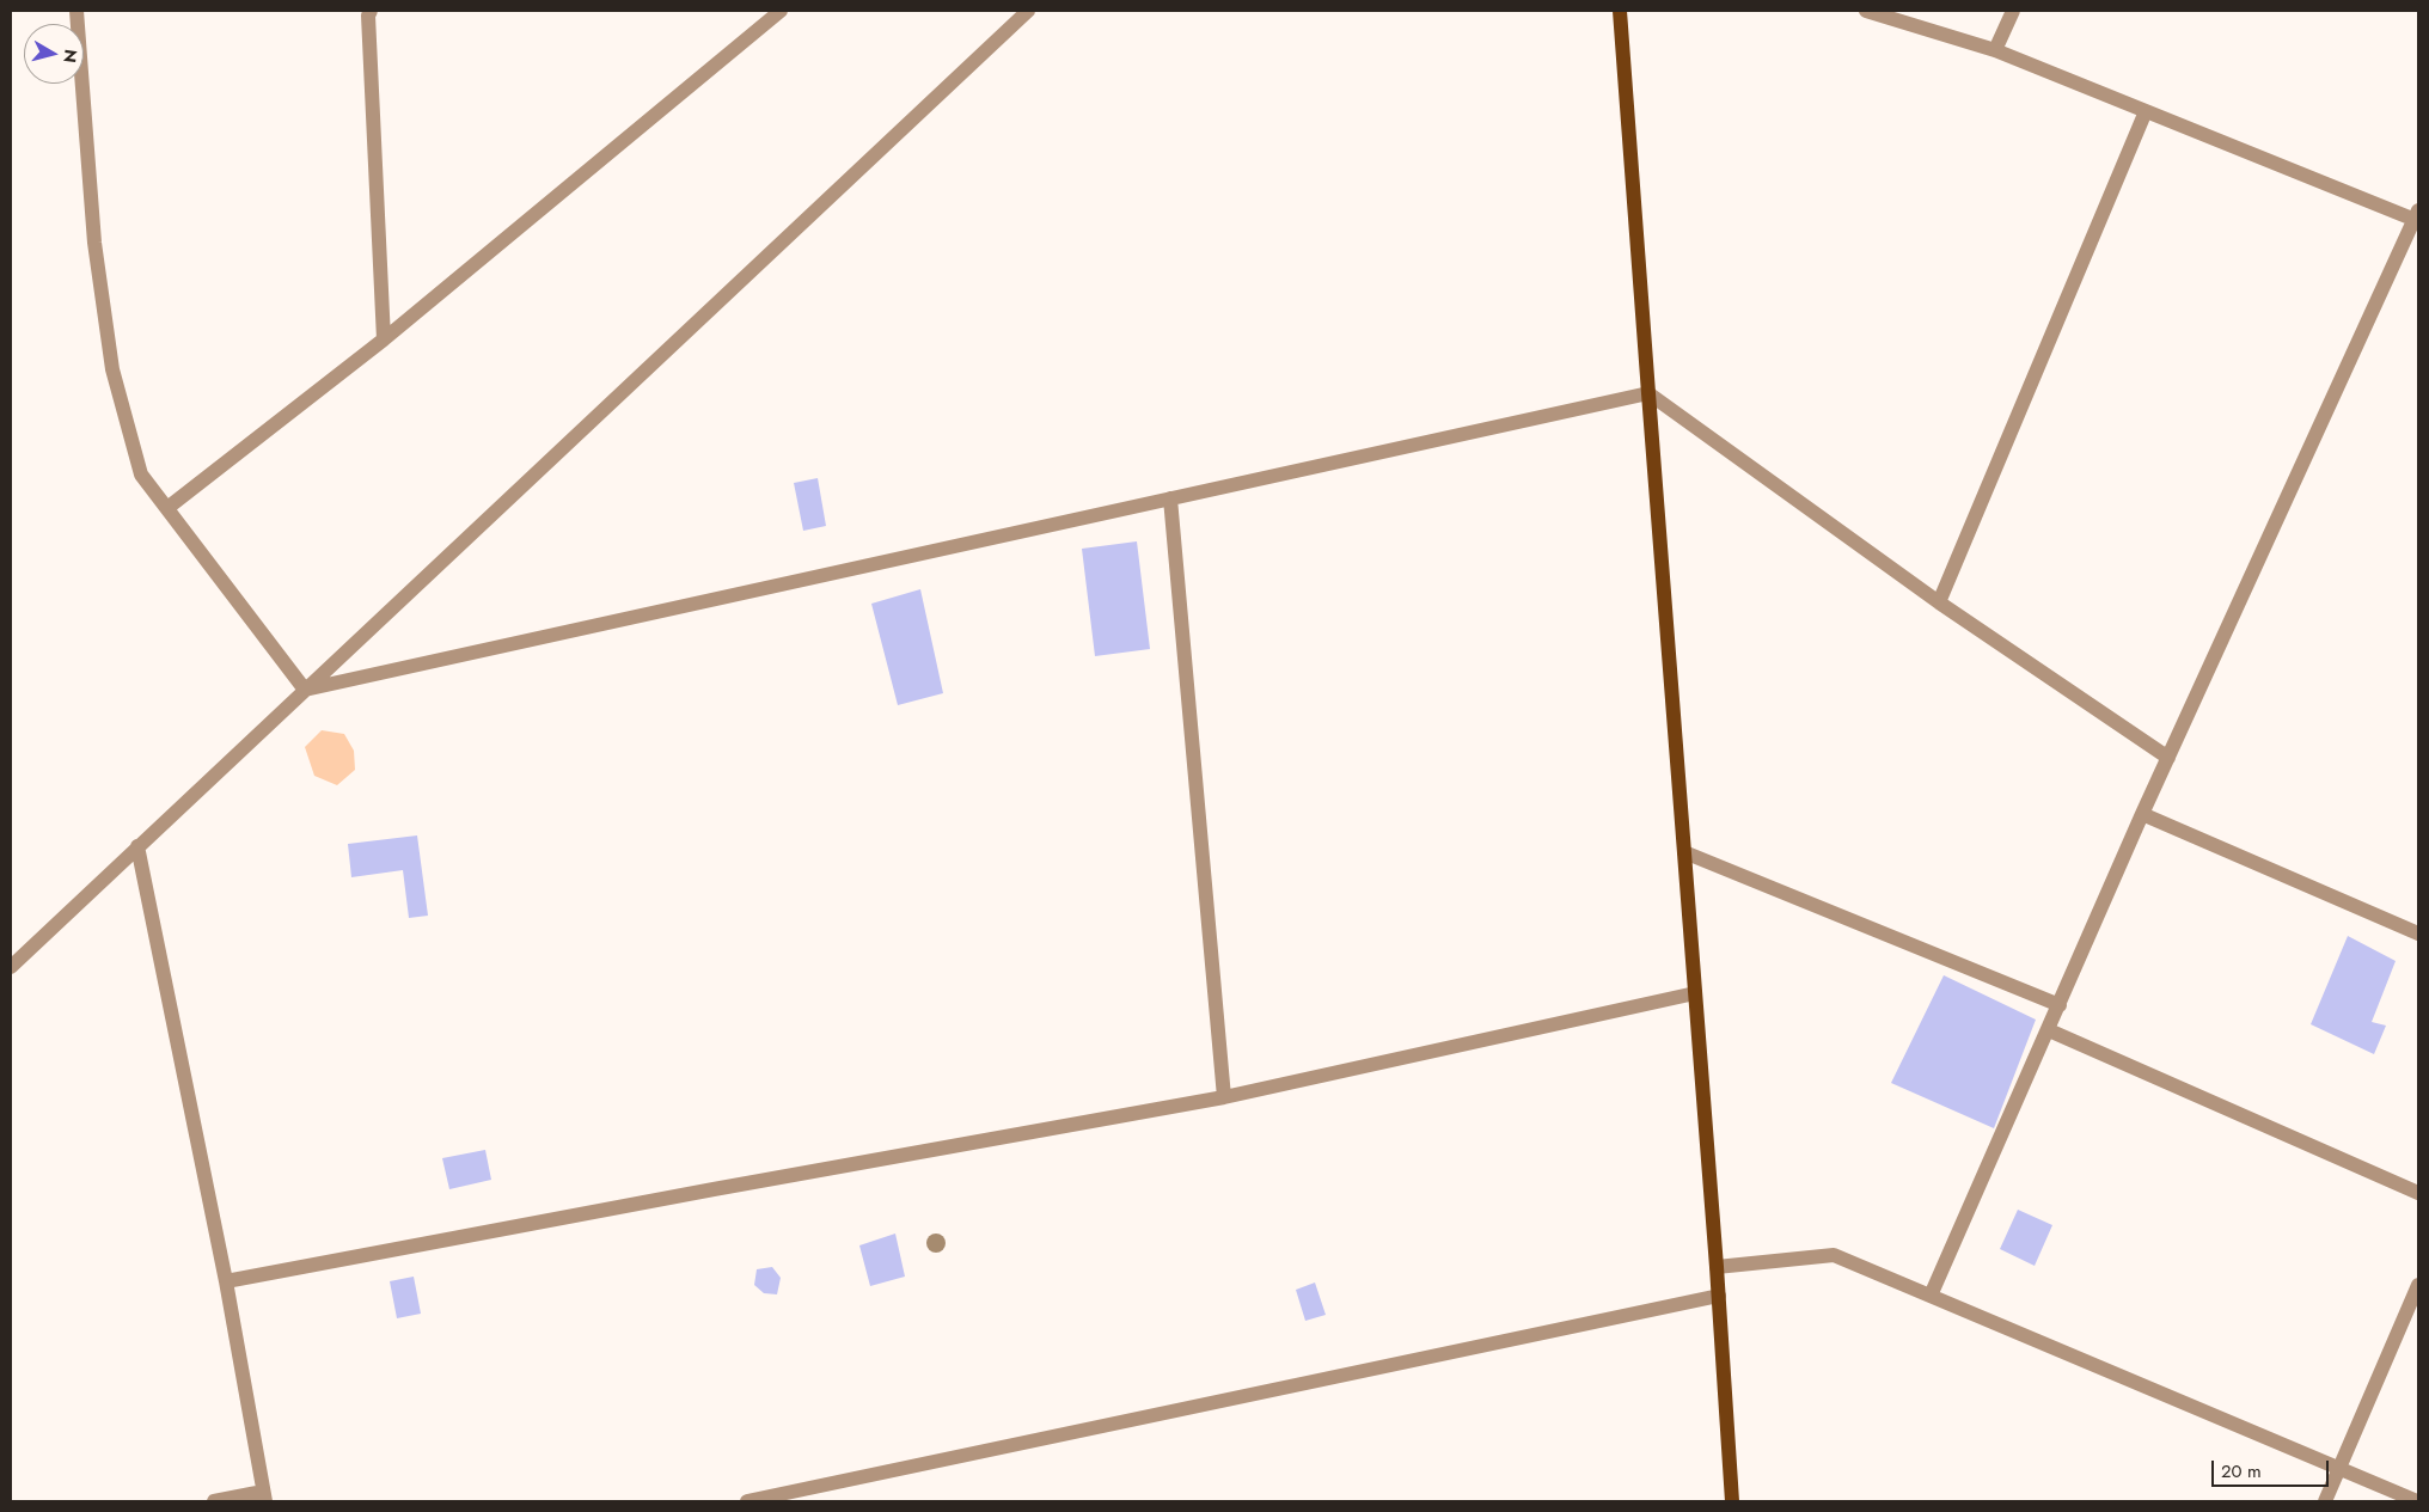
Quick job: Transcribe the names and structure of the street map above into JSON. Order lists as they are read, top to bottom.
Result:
{
  "scale_bar": "20 m",
  "north": "right"
}
